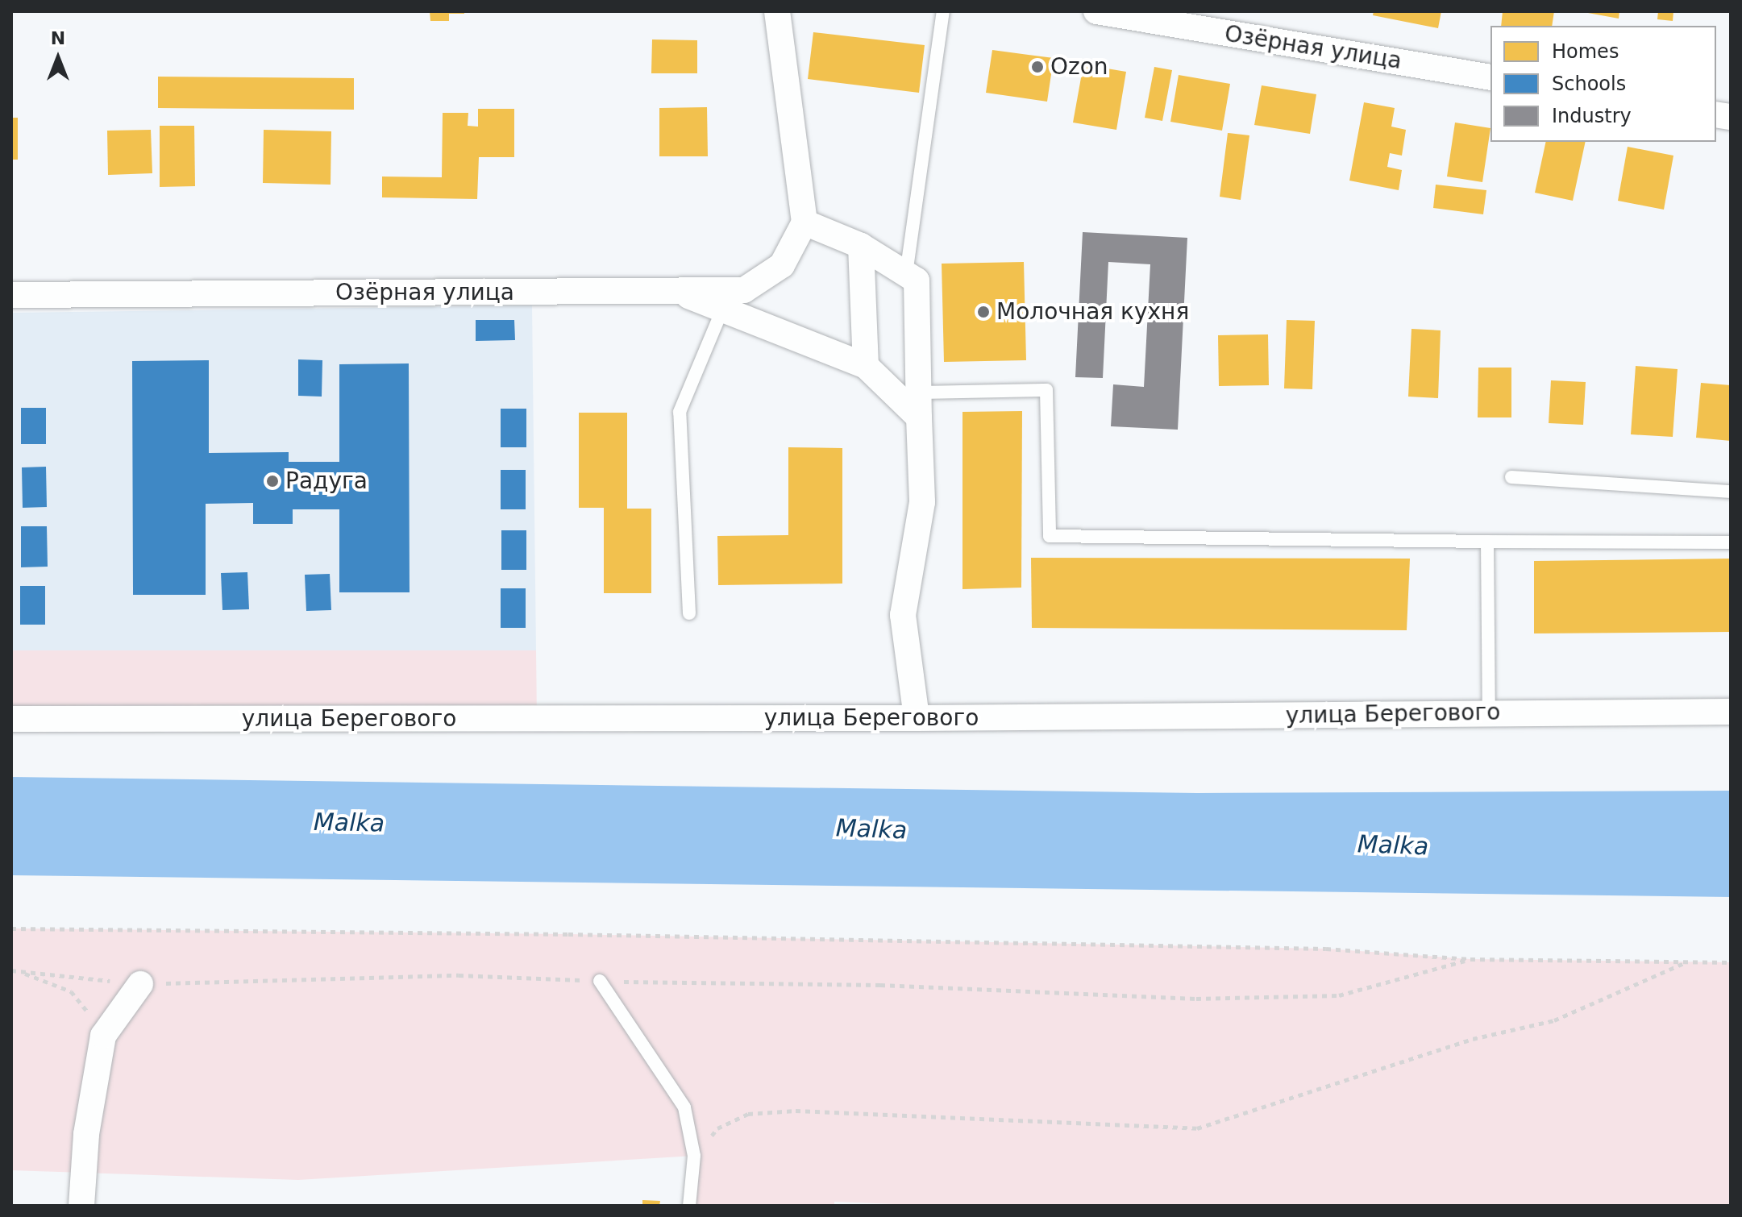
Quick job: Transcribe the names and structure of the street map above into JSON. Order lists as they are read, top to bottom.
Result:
{
  "streets": {
    "street": ["Озёрная улица", "улица Берегового"]
  },
  "water": ["Malka"],
  "places": ["Ozon", "Молочная кухня", "Радуга"],
  "legend": ["Homes", "Schools", "Industry"],
  "north": "top"
}
